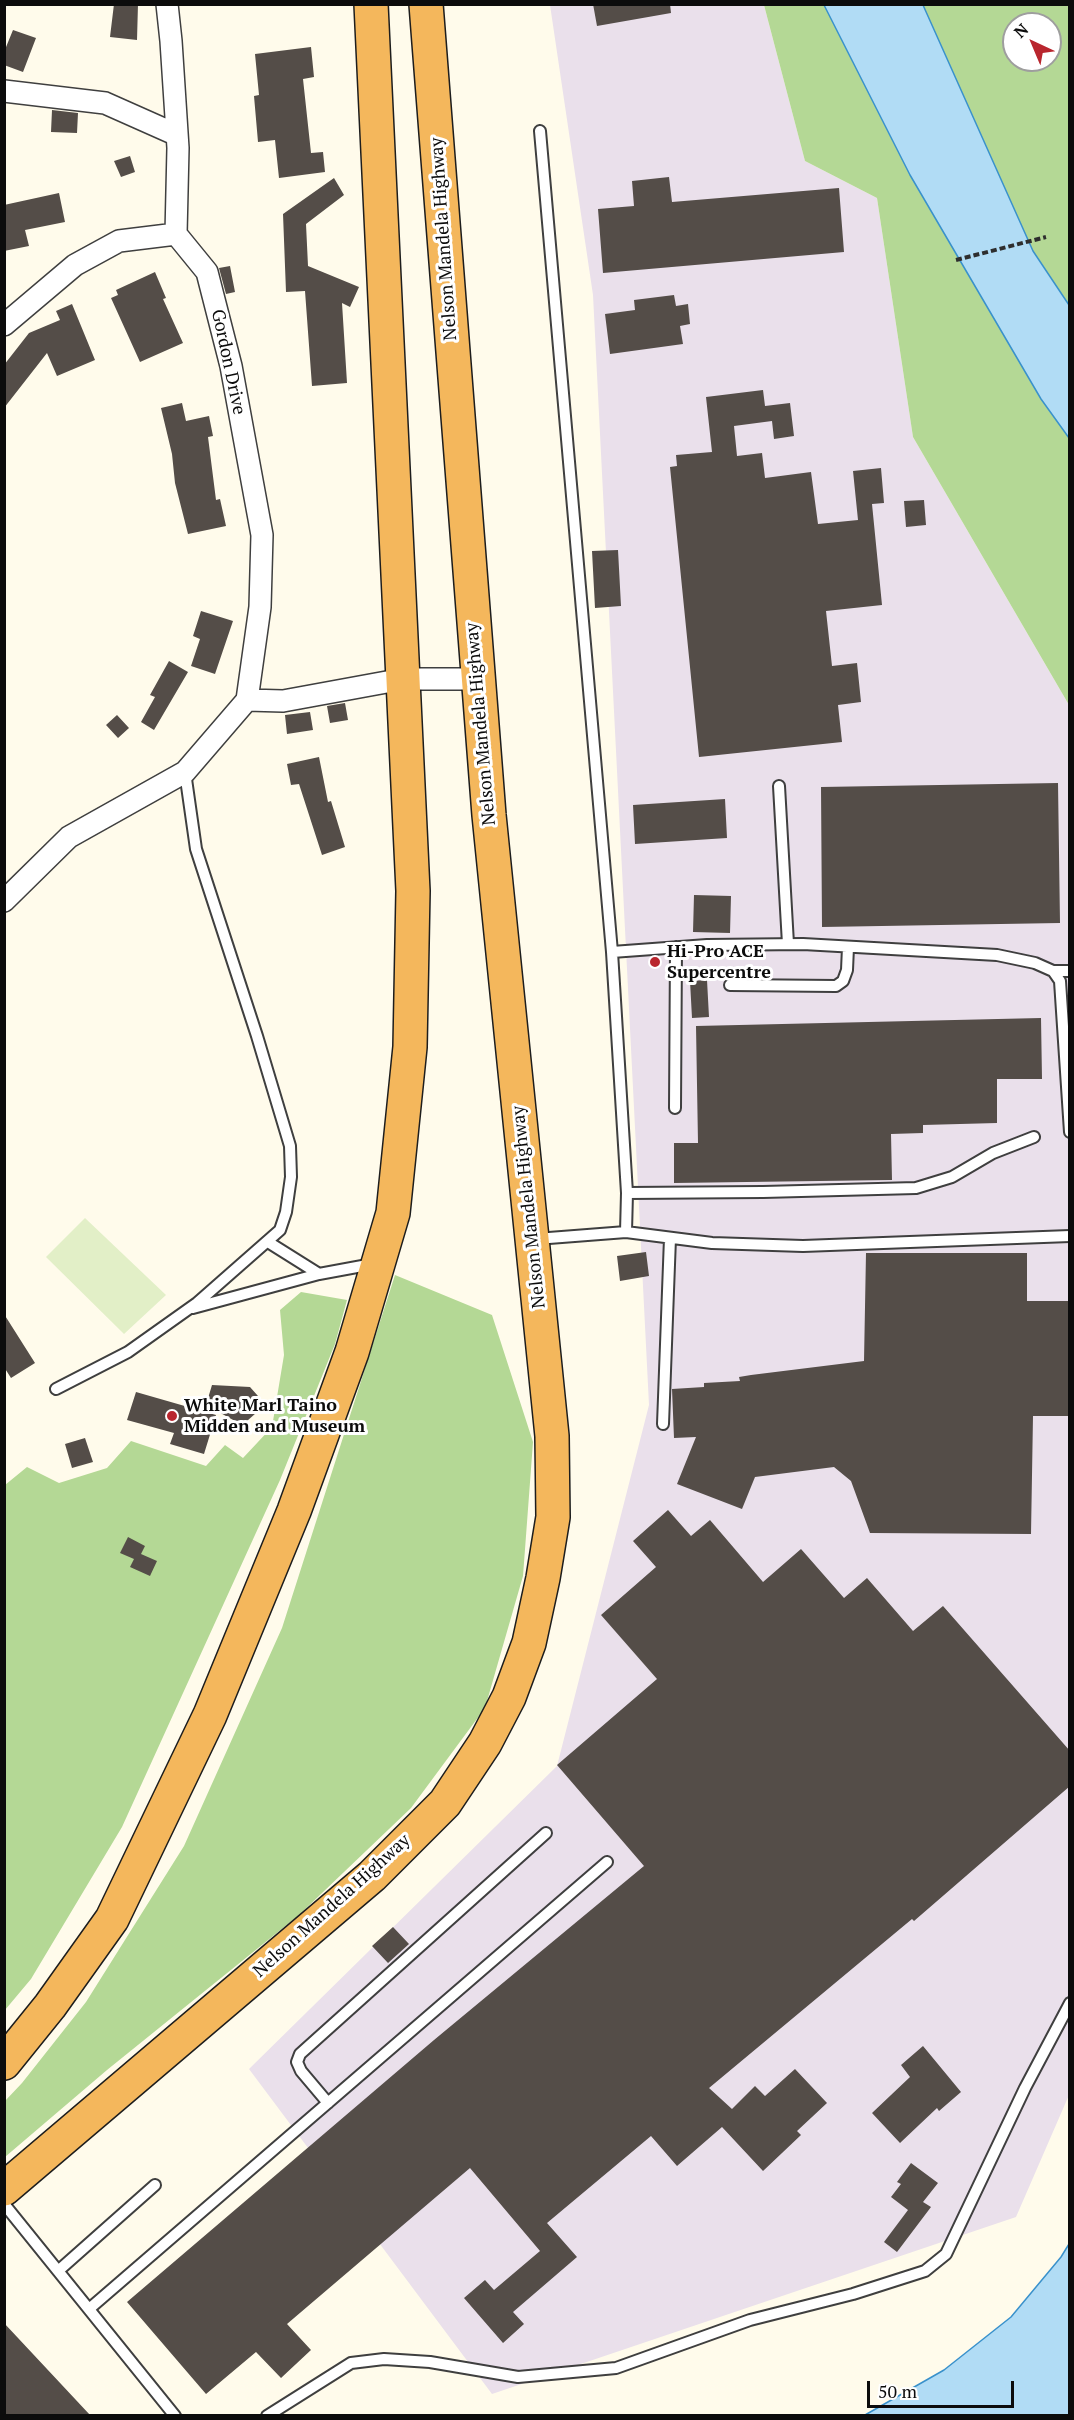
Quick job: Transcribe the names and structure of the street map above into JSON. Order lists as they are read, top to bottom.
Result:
{
  "streets": {
    "highway": ["Nelson Mandela Highway"],
    "street": ["Gordon Drive"]
  },
  "places": ["Hi-Pro ACE Supercentre", "White Marl Taino Midden and Museum"],
  "scale_bar": "50 m",
  "north": "top left"
}
